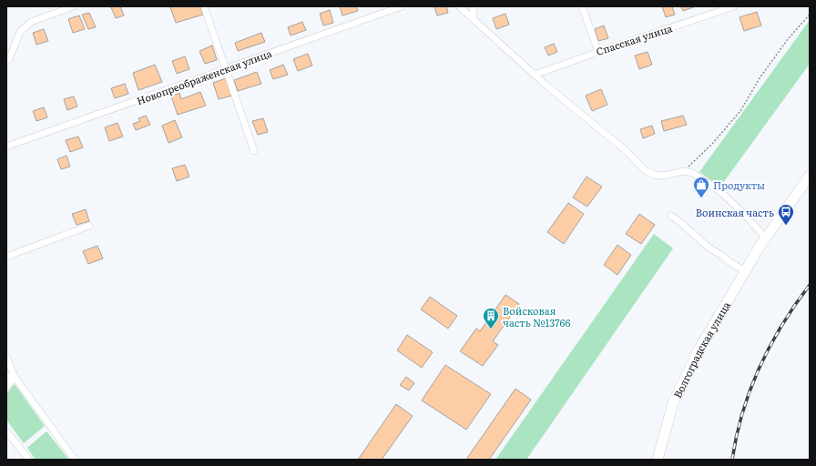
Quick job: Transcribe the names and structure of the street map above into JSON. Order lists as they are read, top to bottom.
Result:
{
  "streets": {
    "main road": ["Волгоградская улица"],
    "street": ["Спасская улица", "Новопреображенская улица"]
  },
  "places": {
    "shop": ["Продукты"],
    "bus stop": ["Воинская часть"],
    "building": ["Войсковая часть №13766"]
  }
}
